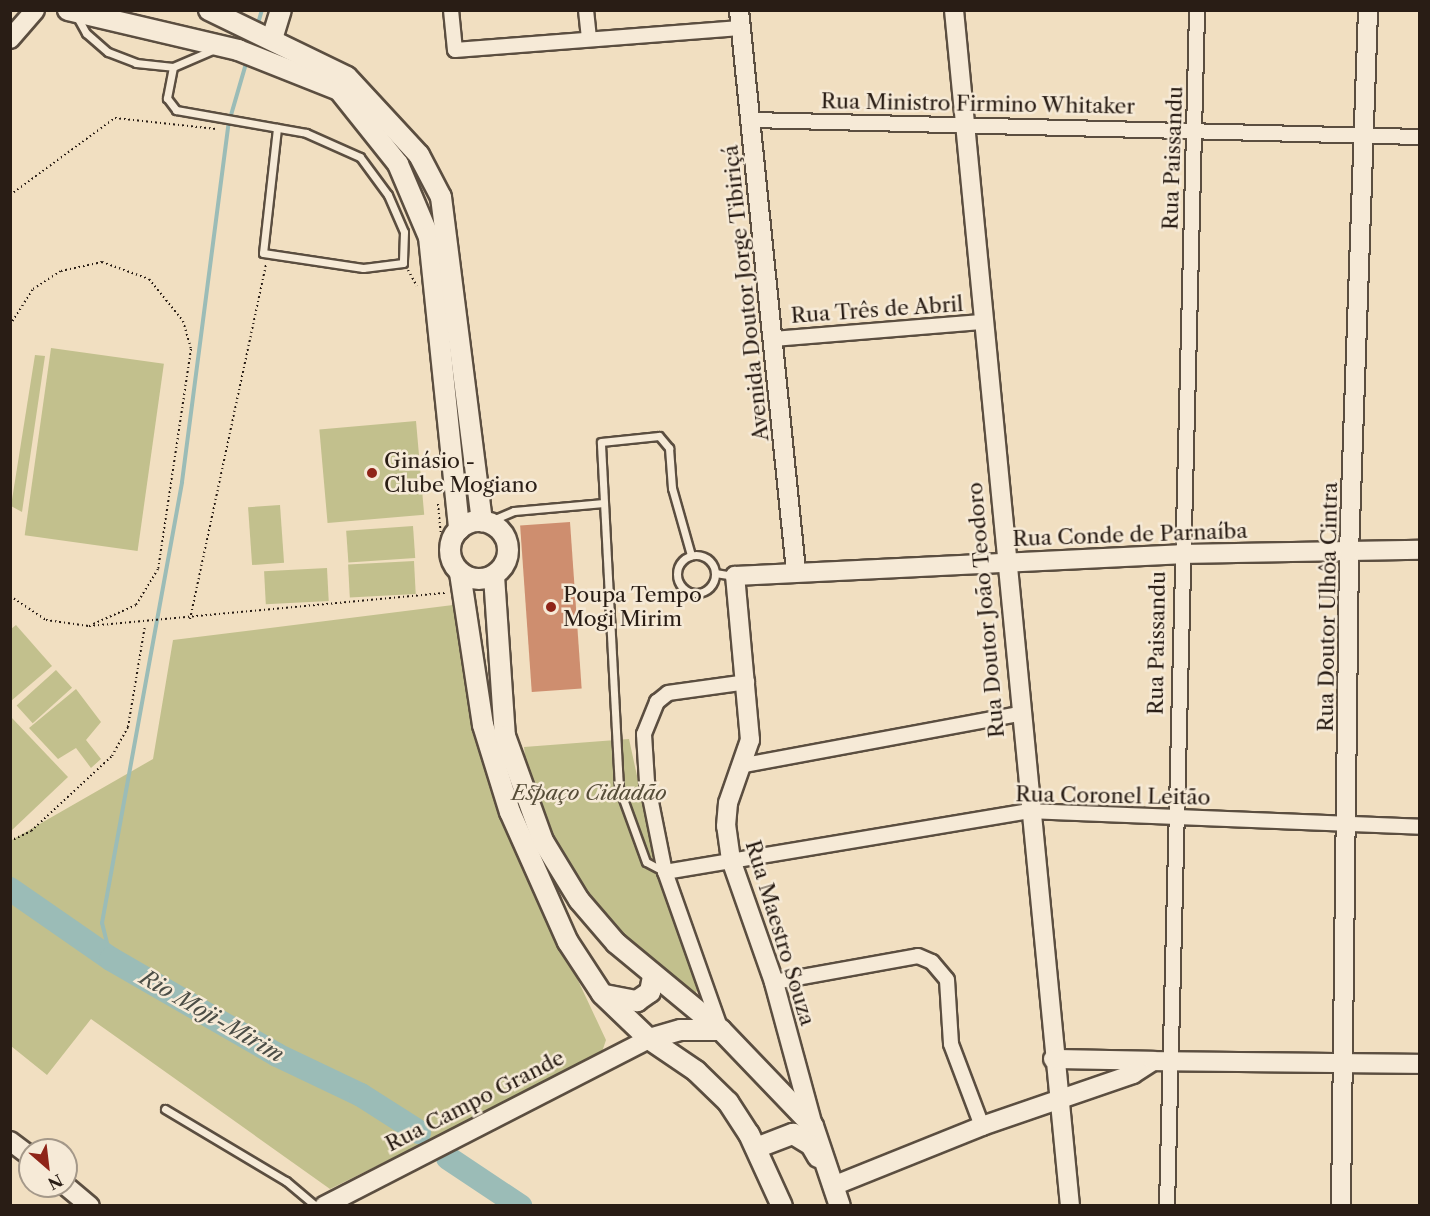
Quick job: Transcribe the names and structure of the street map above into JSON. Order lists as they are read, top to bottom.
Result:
{
  "streets": {
    "street": [
      "Rua Ministro Firmino Whitaker",
      "Rua Paissandu",
      "Avenida Doutor Jorge Tibiriçá",
      "Rua Três de Abril",
      "Rua Conde de Parnaíba",
      "Rua Doutor Ulhôa Cintra",
      "Rua Doutor João Teodoro",
      "Rua Coronel Leitão",
      "Rua Maestro Souza",
      "Rua Campo Grande"
    ]
  },
  "crossings": [
    ["Rua Ministro Firmino Whitaker", "Rua Paissandu"],
    ["Rua Ministro Firmino Whitaker", "Avenida Doutor Jorge Tibiriçá"],
    ["Rua Ministro Firmino Whitaker", "Rua Doutor Ulhôa Cintra"],
    ["Rua Ministro Firmino Whitaker", "Rua Doutor João Teodoro"],
    ["Rua Paissandu", "Rua Conde de Parnaíba"],
    ["Rua Paissandu", "Rua Coronel Leitão"],
    ["Avenida Doutor Jorge Tibiriçá", "Rua Três de Abril"],
    ["Avenida Doutor Jorge Tibiriçá", "Rua Conde de Parnaíba"],
    ["Rua Três de Abril", "Rua Doutor João Teodoro"],
    ["Rua Conde de Parnaíba", "Rua Doutor Ulhôa Cintra"],
    ["Rua Conde de Parnaíba", "Rua Doutor João Teodoro"],
    ["Rua Conde de Parnaíba", "Rua Maestro Souza"],
    ["Rua Doutor Ulhôa Cintra", "Rua Coronel Leitão"],
    ["Rua Doutor João Teodoro", "Rua Coronel Leitão"],
    ["Rua Coronel Leitão", "Rua Maestro Souza"]
  ],
  "water": ["Rio Moji-Mirim"],
  "parks": ["Espaço Cidadão"],
  "places": ["Ginásio - Clube Mogiano", "Poupa Tempo Mogi Mirim"],
  "north": "bottom right"
}
